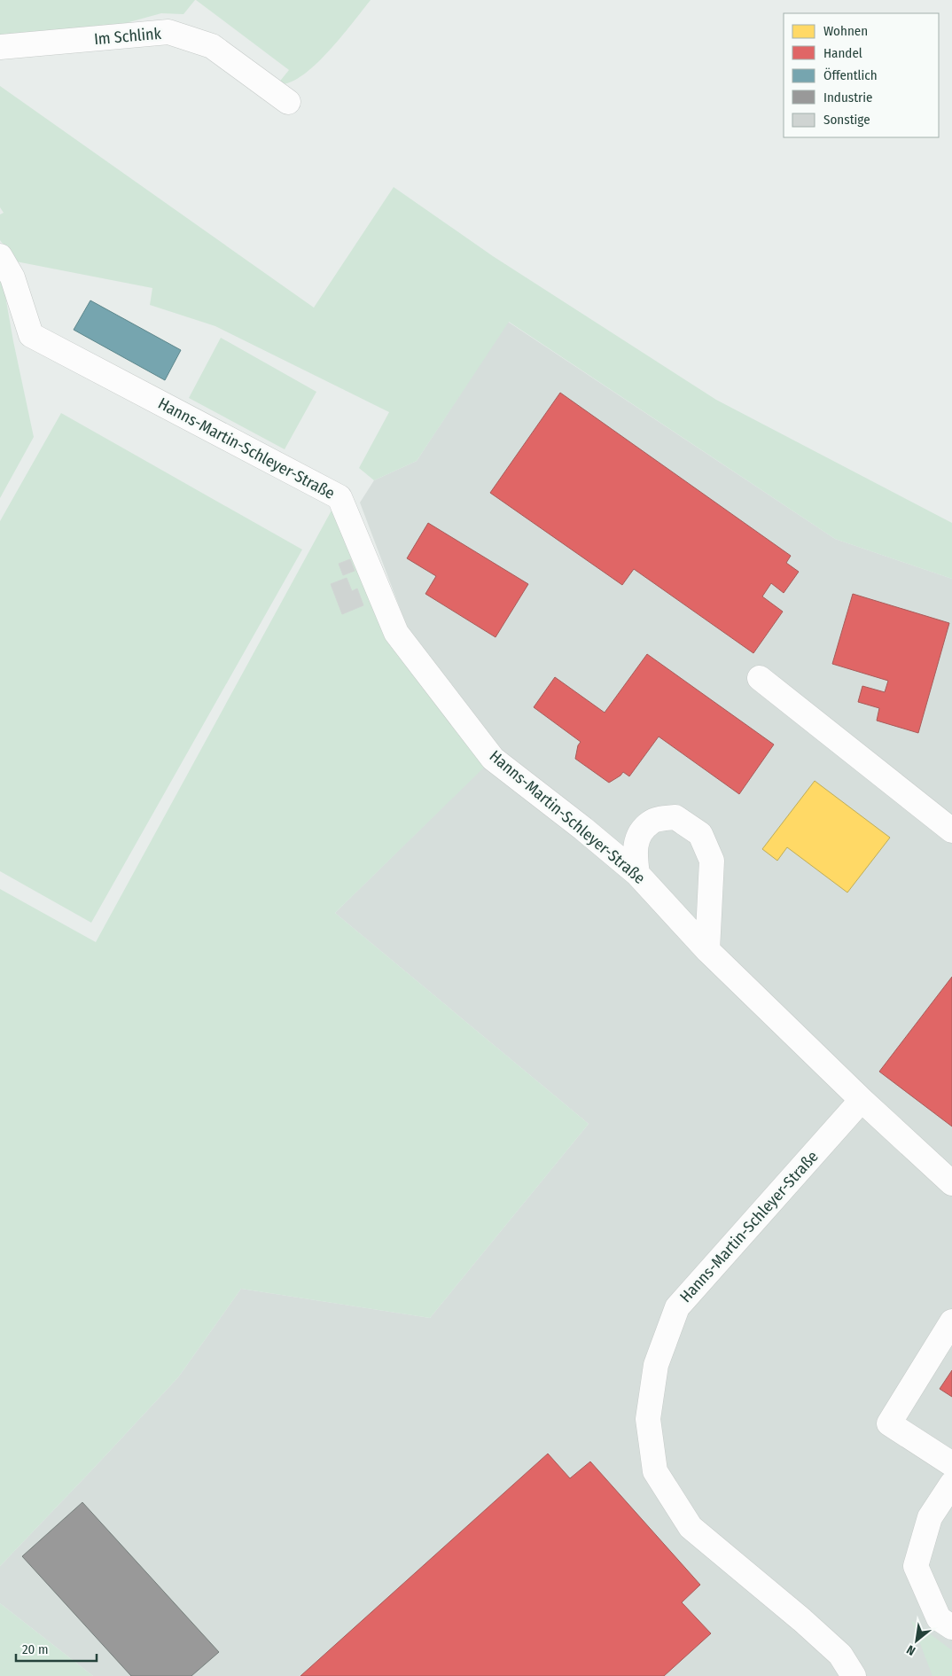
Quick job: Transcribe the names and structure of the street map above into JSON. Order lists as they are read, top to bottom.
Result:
{
  "streets": {
    "street": ["Im Schlink", "Hanns-Martin-Schleyer-Straße"]
  },
  "legend": [
    "Wohnen",
    "Handel",
    "Öffentlich",
    "Industrie",
    "Sonstige"
  ],
  "scale_bar": "20 m",
  "north": "bottom left"
}
